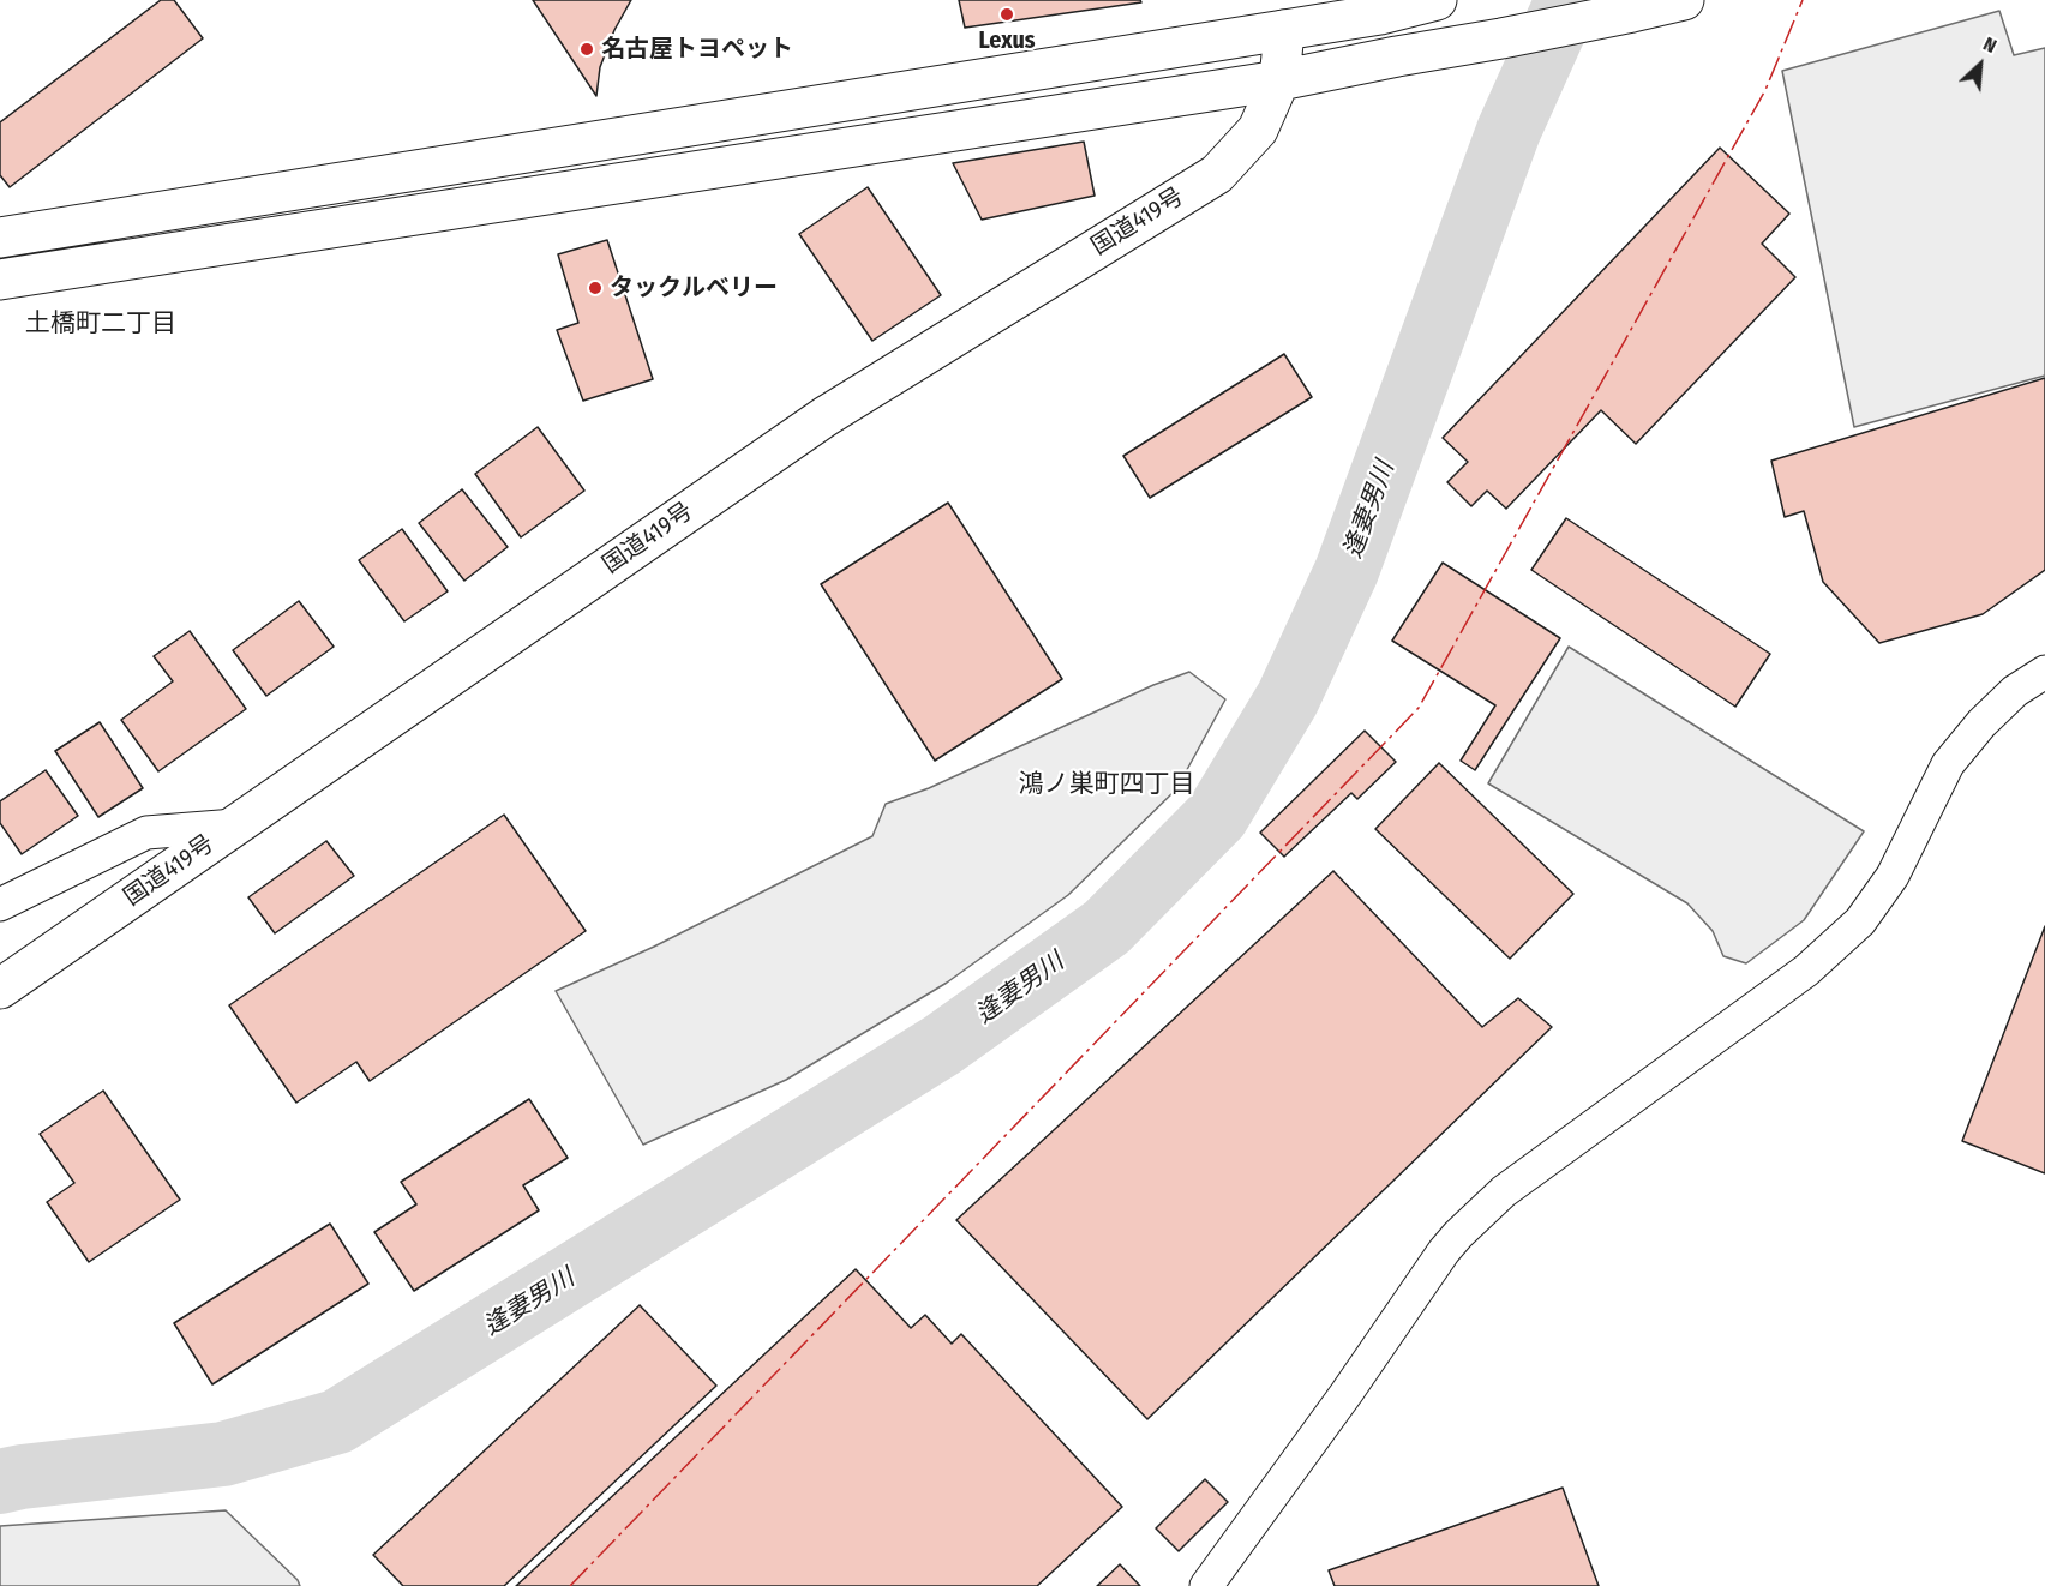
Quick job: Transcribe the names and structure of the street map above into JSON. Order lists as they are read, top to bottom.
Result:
{
  "streets": {
    "main road": ["国道419号"]
  },
  "districts": ["土橋町二丁目", "鴻ノ巣町四丁目"],
  "water": ["逢妻男川"],
  "places": ["Lexus", "名古屋トヨペット", "タックルベリー"],
  "north": "top right"
}
